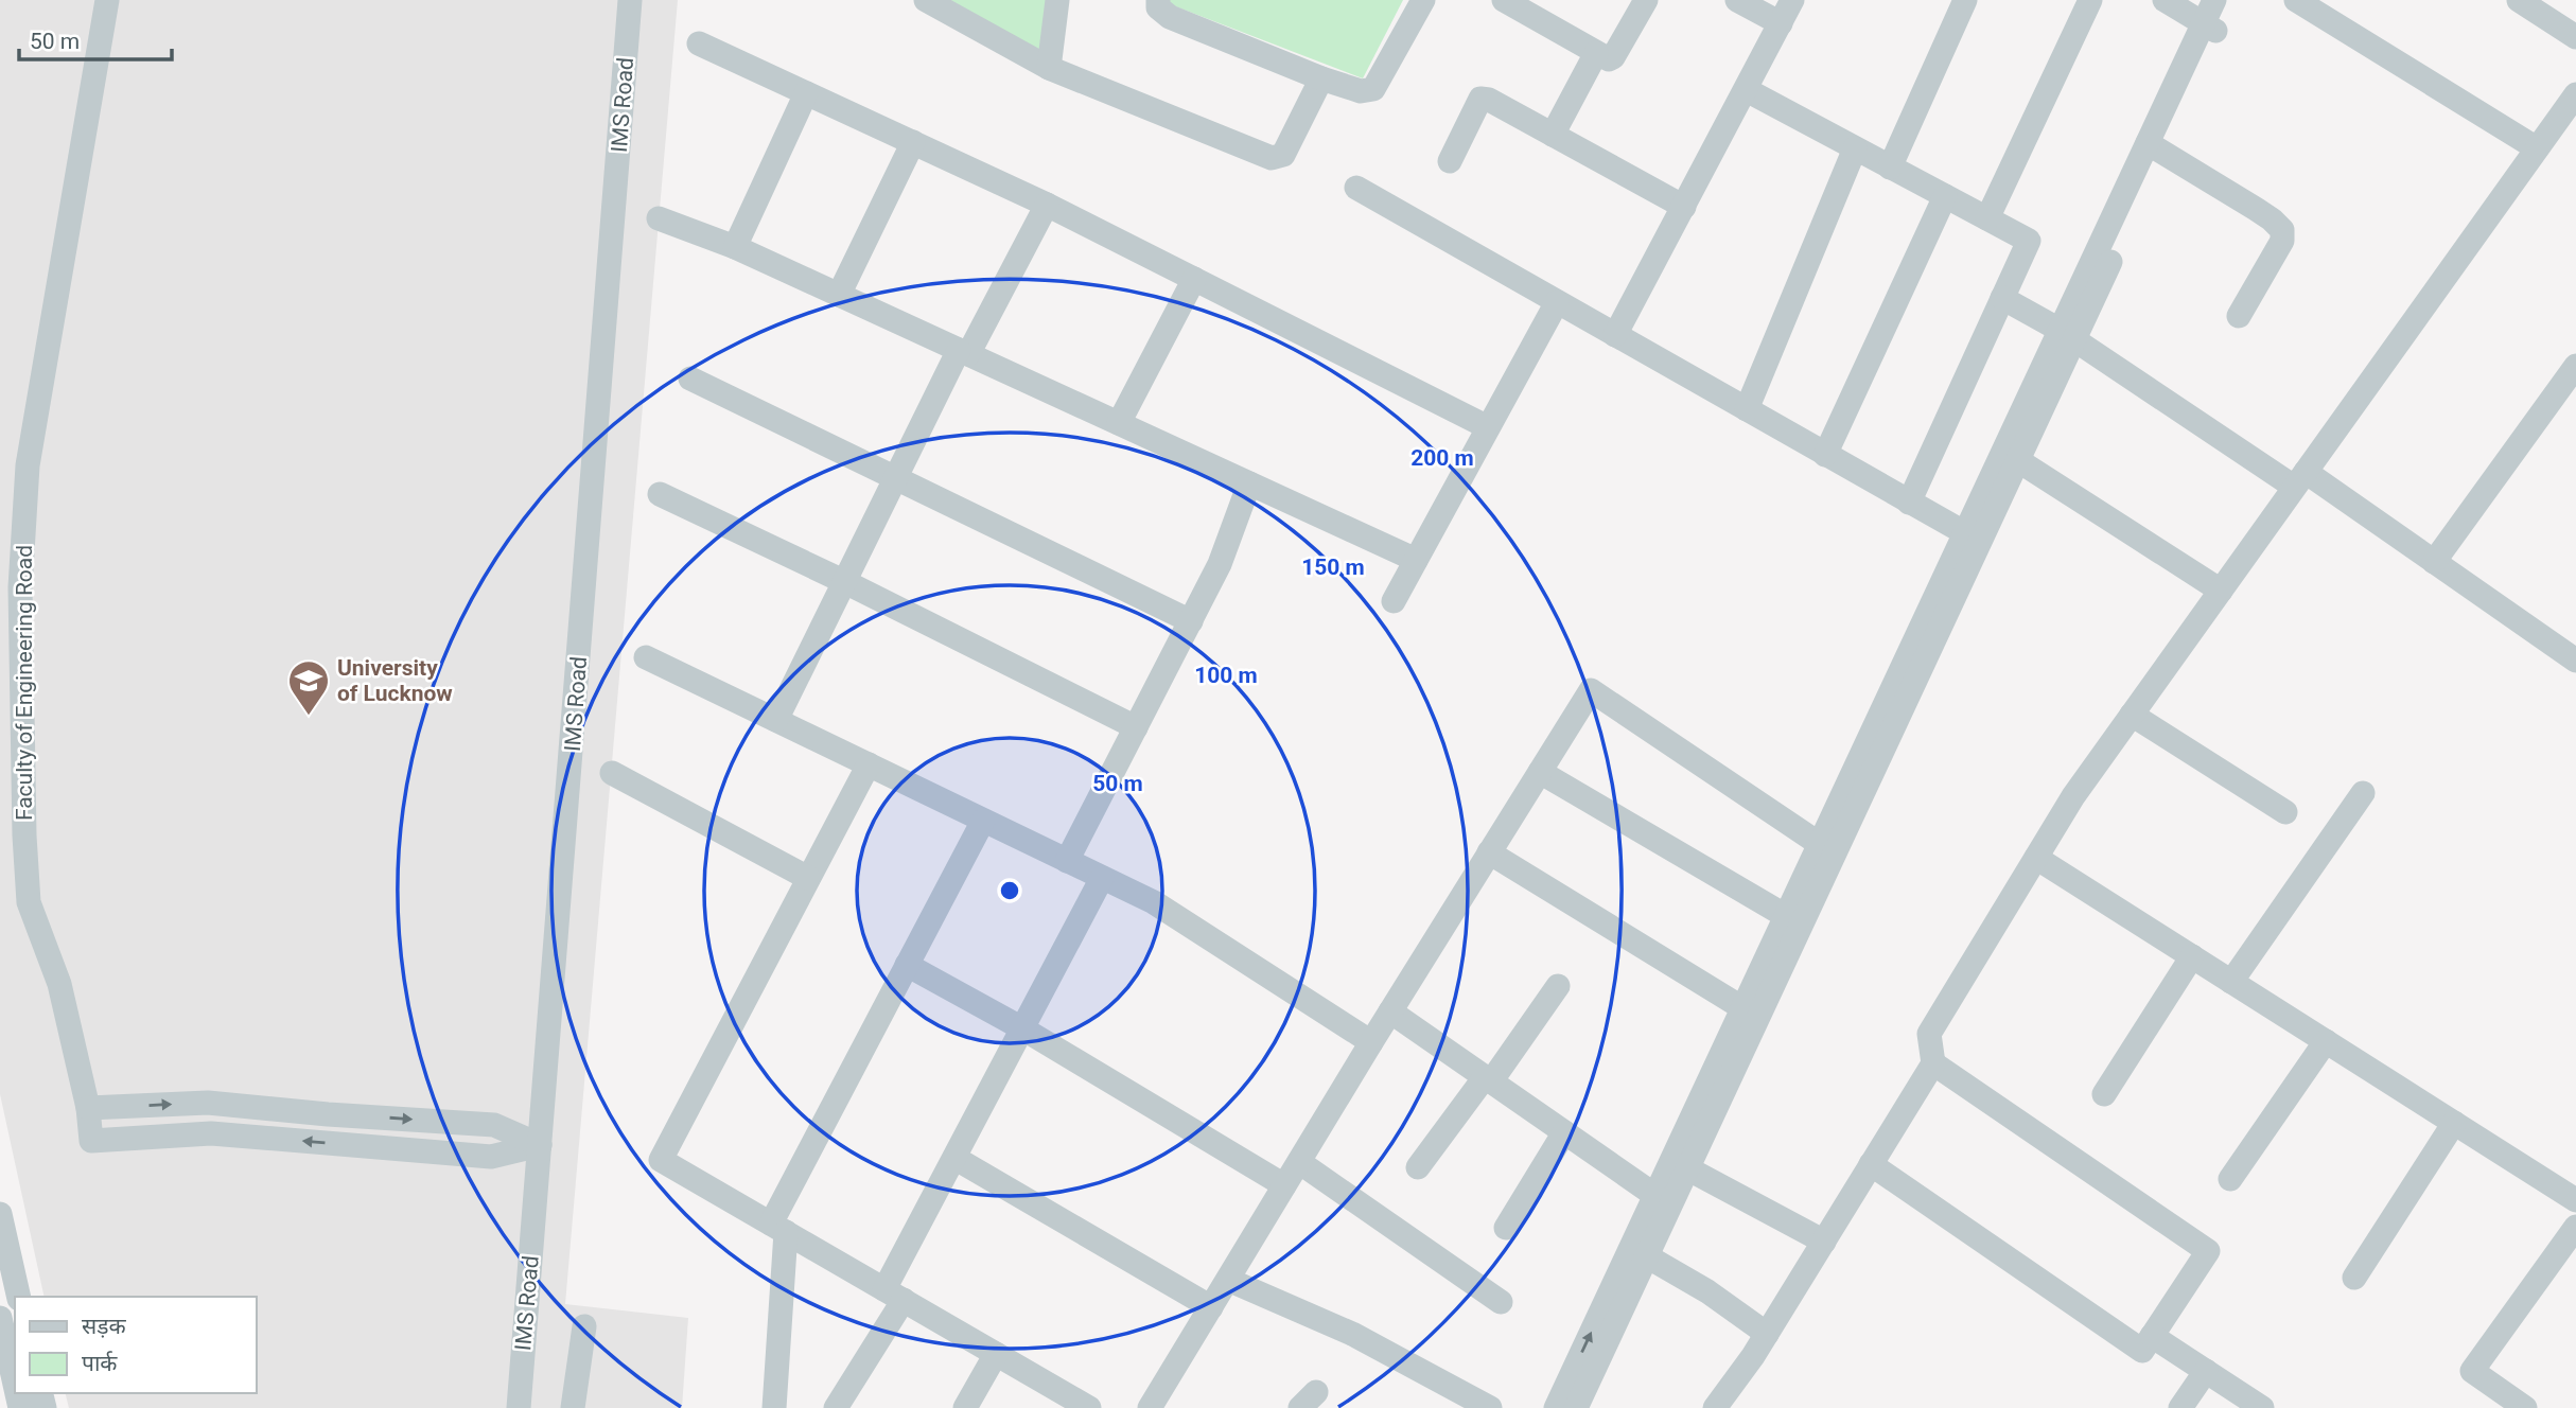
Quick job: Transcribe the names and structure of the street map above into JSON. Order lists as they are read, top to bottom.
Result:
{
  "streets": {
    "street": ["IMS Road", "Faculty of Engineering Road"]
  },
  "crossings": [
    ["IMS Road", "Faculty of Engineering Road"]
  ],
  "places": {
    "school or university": ["University of Lucknow"]
  },
  "legend": ["सड़क", "पार्क"],
  "scale_bar": "50 m",
  "rings": [
    "200 m",
    "150 m",
    "100 m",
    "50 m"
  ]
}
